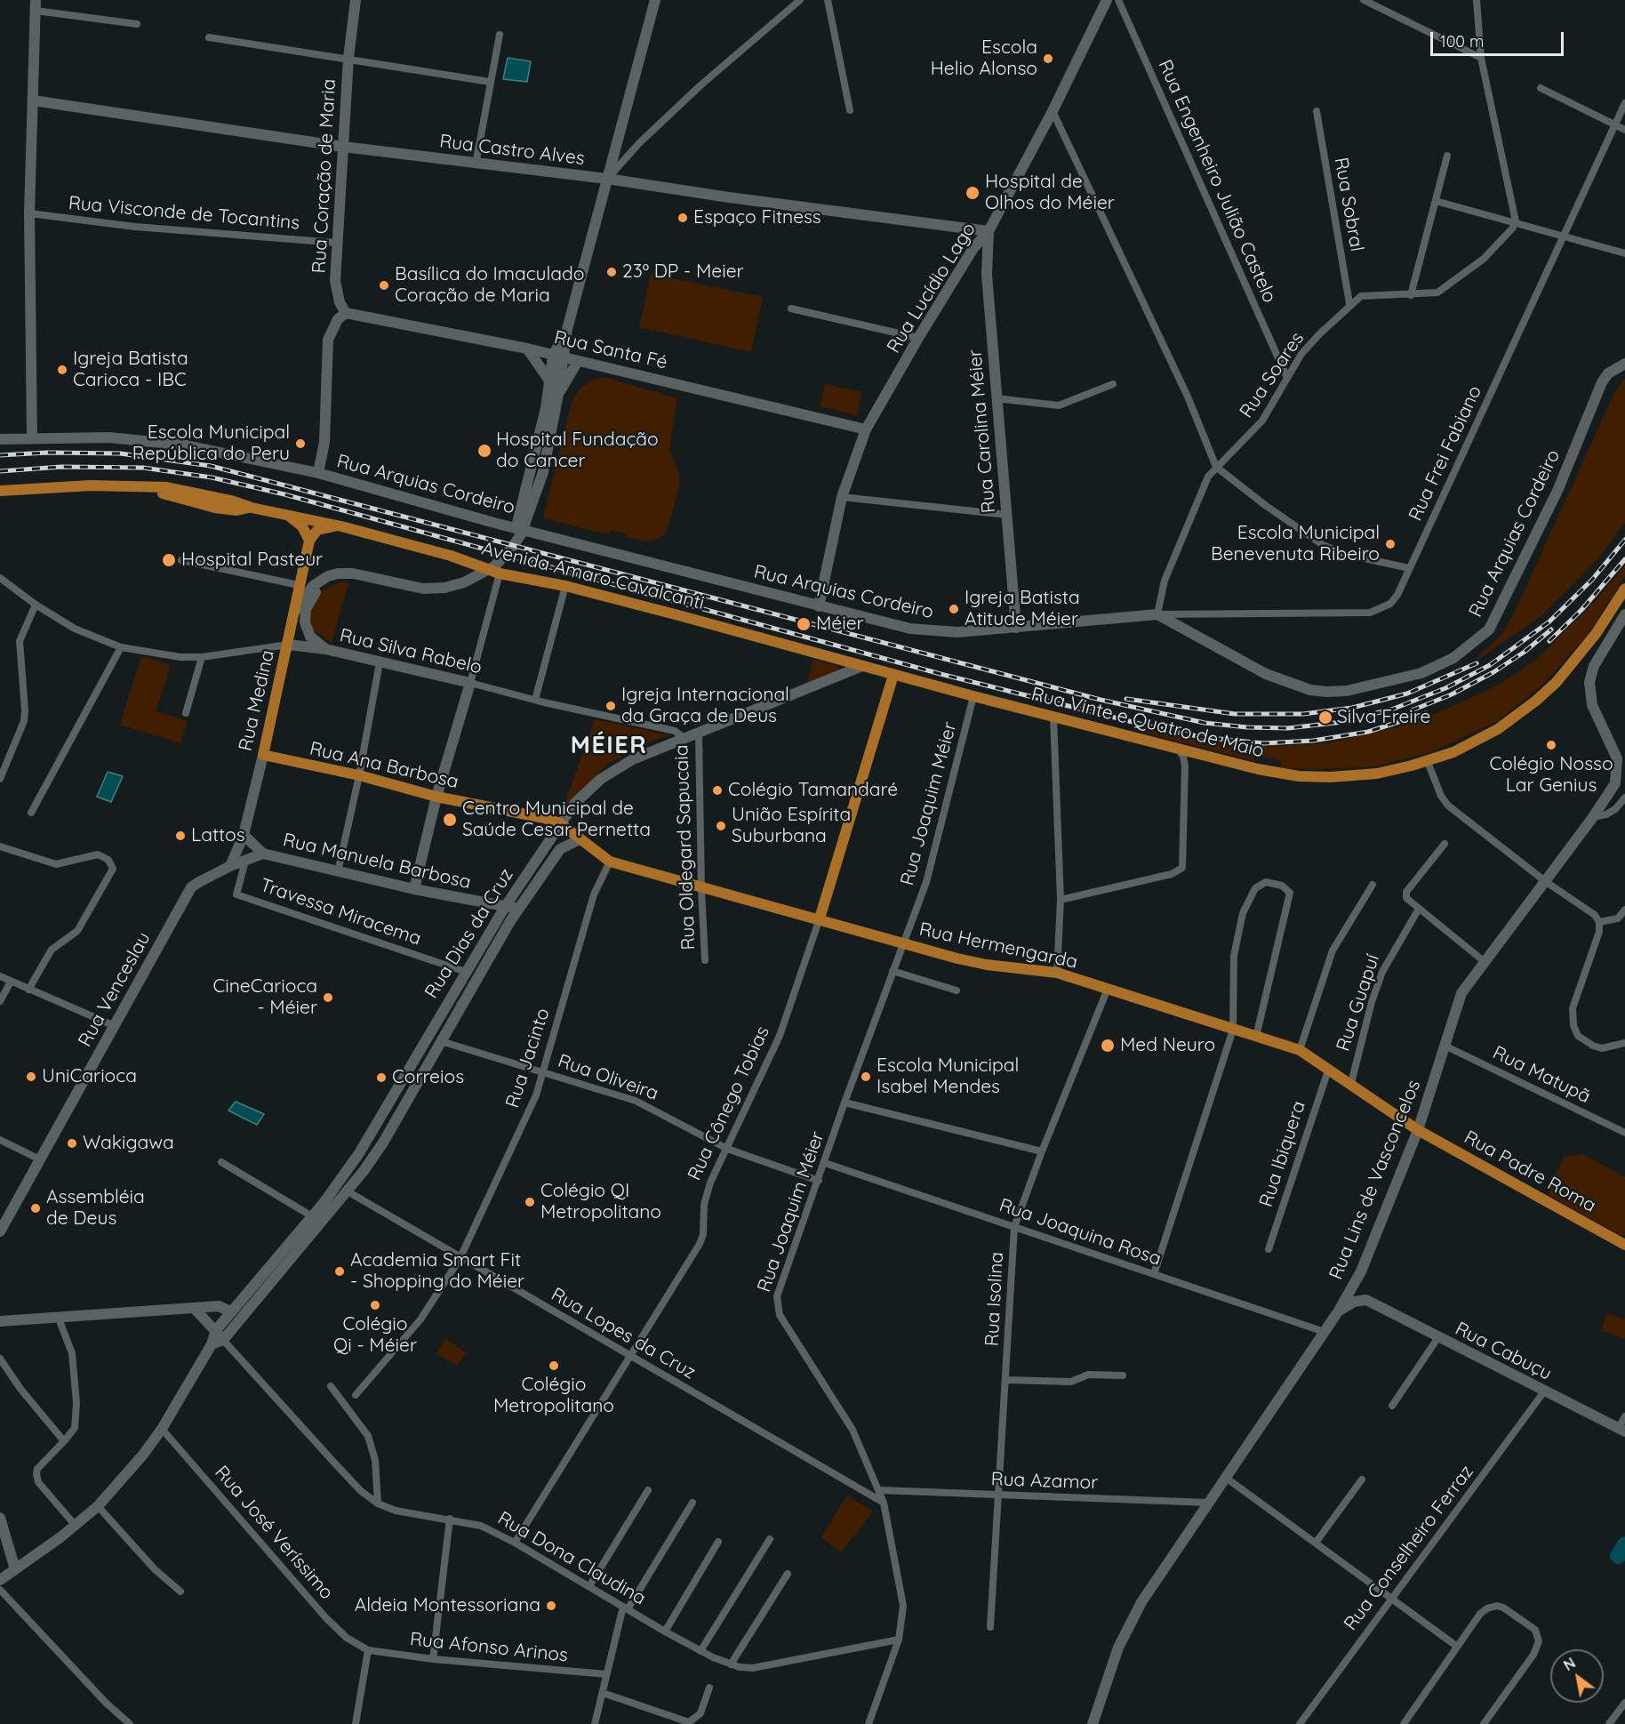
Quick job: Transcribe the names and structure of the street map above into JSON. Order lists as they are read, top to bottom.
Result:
{
  "streets": {
    "main road": [
      "Avenida Amaro Cavalcanti",
      "Rua Medina",
      "Rua Vinte e Quatro de Maio",
      "Rua Ana Barbosa",
      "Rua Hermengarda",
      "Rua Cônego Tobias",
      "Rua Padre Roma"
    ],
    "street": [
      "Rua Castro Alves",
      "Rua Coração de Maria",
      "Rua Engenheiro Julião Castelo",
      "Rua Sobral",
      "Rua Visconde de Tocantins",
      "Rua Lucídio Lago",
      "Rua Santa Fé",
      "Rua Soares",
      "Rua Carolina Méier",
      "Rua Frei Fabiano",
      "Rua Arquias Cordeiro",
      "Rua Silva Rabelo",
      "Rua Joaquim Méier",
      "Rua Oldegard Sapucaia",
      "Rua Manuela Barbosa",
      "Travessa Miracema",
      "Rua Dias da Cruz",
      "Rua Venceslau",
      "Rua Guapuí",
      "Rua Jacinto",
      "Rua Matupã",
      "Rua Oliveira",
      "Rua Ibiquera",
      "Rua Lins de Vasconcelos",
      "Rua Joaquina Rosa",
      "Rua Isolina",
      "Rua Lopes da Cruz",
      "Rua Cabuçu",
      "Rua Azamor",
      "Rua José Veríssimo",
      "Rua Conselheiro Ferraz",
      "Rua Dona Claudina",
      "Rua Afonso Arinos"
    ]
  },
  "crossings": [
    ["Rua Castro Alves", "Rua Coração de Maria"],
    ["Rua Castro Alves", "Rua Lucídio Lago"],
    ["Rua Castro Alves", "Rua Carolina Méier"],
    ["Rua Coração de Maria", "Rua Visconde de Tocantins"],
    ["Rua Coração de Maria", "Rua Santa Fé"],
    ["Rua Engenheiro Julião Castelo", "Rua Soares"],
    ["Rua Sobral", "Rua Soares"],
    ["Rua Lucídio Lago", "Rua Santa Fé"],
    ["Rua Lucídio Lago", "Rua Carolina Méier"],
    ["Rua Lucídio Lago", "Rua Arquias Cordeiro"],
    ["Rua Soares", "Rua Frei Fabiano"],
    ["Rua Soares", "Rua Arquias Cordeiro"],
    ["Rua Carolina Méier", "Rua Arquias Cordeiro"],
    ["Rua Frei Fabiano", "Rua Arquias Cordeiro"],
    ["Avenida Amaro Cavalcanti", "Rua Vinte e Quatro de Maio"],
    ["Avenida Amaro Cavalcanti", "Rua Dias da Cruz"],
    ["Rua Silva Rabelo", "Rua Medina"],
    ["Rua Silva Rabelo", "Rua Dias da Cruz"],
    ["Rua Medina", "Rua Ana Barbosa"],
    ["Rua Medina", "Rua Manuela Barbosa"],
    ["Rua Medina", "Rua Venceslau"],
    ["Rua Vinte e Quatro de Maio", "Rua Joaquim Méier"],
    ["Rua Vinte e Quatro de Maio", "Rua Dias da Cruz"],
    ["Rua Vinte e Quatro de Maio", "Rua Cônego Tobias"],
    ["Rua Ana Barbosa", "Rua Dias da Cruz"],
    ["Rua Ana Barbosa", "Rua Hermengarda"],
    ["Rua Joaquim Méier", "Rua Oliveira"],
    ["Rua Joaquim Méier", "Rua Joaquina Rosa"],
    ["Rua Joaquim Méier", "Rua Lopes da Cruz"],
    ["Rua Joaquim Méier", "Rua Azamor"],
    ["Rua Joaquim Méier", "Rua Dona Claudina"],
    ["Rua Oldegard Sapucaia", "Rua Dias da Cruz"],
    ["Rua Oldegard Sapucaia", "Rua Hermengarda"],
    ["Rua Manuela Barbosa", "Travessa Miracema"],
    ["Rua Manuela Barbosa", "Rua Dias da Cruz"],
    ["Rua Manuela Barbosa", "Rua Venceslau"],
    ["Travessa Miracema", "Rua Dias da Cruz"],
    ["Rua Dias da Cruz", "Rua Hermengarda"],
    ["Rua Dias da Cruz", "Rua Oliveira"],
    ["Rua Dias da Cruz", "Rua Lopes da Cruz"],
    ["Rua Dias da Cruz", "Rua José Veríssimo"],
    ["Rua Dias da Cruz", "Rua Dona Claudina"],
    ["Rua Hermengarda", "Rua Guapuí"],
    ["Rua Hermengarda", "Rua Jacinto"],
    ["Rua Hermengarda", "Rua Cônego Tobias"],
    ["Rua Hermengarda", "Rua Ibiquera"],
    ["Rua Hermengarda", "Rua Padre Roma"],
    ["Rua Hermengarda", "Rua Lins de Vasconcelos"],
    ["Rua Hermengarda", "Rua Isolina"],
    ["Rua Jacinto", "Rua Oliveira"],
    ["Rua Jacinto", "Rua Lopes da Cruz"],
    ["Rua Matupã", "Rua Lins de Vasconcelos"],
    ["Rua Oliveira", "Rua Cônego Tobias"],
    ["Rua Cônego Tobias", "Rua Lopes da Cruz"],
    ["Rua Cônego Tobias", "Rua Dona Claudina"],
    ["Rua Padre Roma", "Rua Lins de Vasconcelos"],
    ["Rua Lins de Vasconcelos", "Rua Joaquina Rosa"],
    ["Rua Lins de Vasconcelos", "Rua Azamor"],
    ["Rua Joaquina Rosa", "Rua Isolina"],
    ["Rua Isolina", "Rua Azamor"],
    ["Rua Cabuçu", "Rua Conselheiro Ferraz"],
    ["Rua José Veríssimo", "Rua Afonso Arinos"]
  ],
  "districts": ["MÉIER"],
  "places": [
    "Escola Helio Alonso",
    "Hospital de Olhos do Méier",
    "Espaço Fitness",
    "23º DP - Meier",
    "Basílica do Imaculado Coração de Maria",
    "Igreja Batista Carioca - IBC",
    "Escola Municipal República do Peru",
    "Hospital Fundação do Cancer",
    "Escola Municipal Benevenuta Ribeiro",
    "Hospital Pasteur",
    "Igreja Batista Atitude Méier",
    "Méier",
    "Igreja Internacional da Graça de Deus",
    "Silva Freire",
    "Colégio Nosso Lar Genius",
    "Colégio Tamandaré",
    "Centro Municipal de Saúde Cesar Pernetta",
    "União Espírita Suburbana",
    "Lattos",
    "CineCarioca - Méier",
    "Med Neuro",
    "UniCarioca",
    "Escola Municipal Isabel Mendes",
    "Correios",
    "Wakigawa",
    "Colégio QI Metropolitano",
    "Assembléia de Deus",
    "Academia Smart Fit - Shopping do Méier",
    "Colégio Qi - Méier",
    "Colégio Metropolitano",
    "Aldeia Montessoriana"
  ],
  "scale_bar": "100 m",
  "north": "top left"
}
